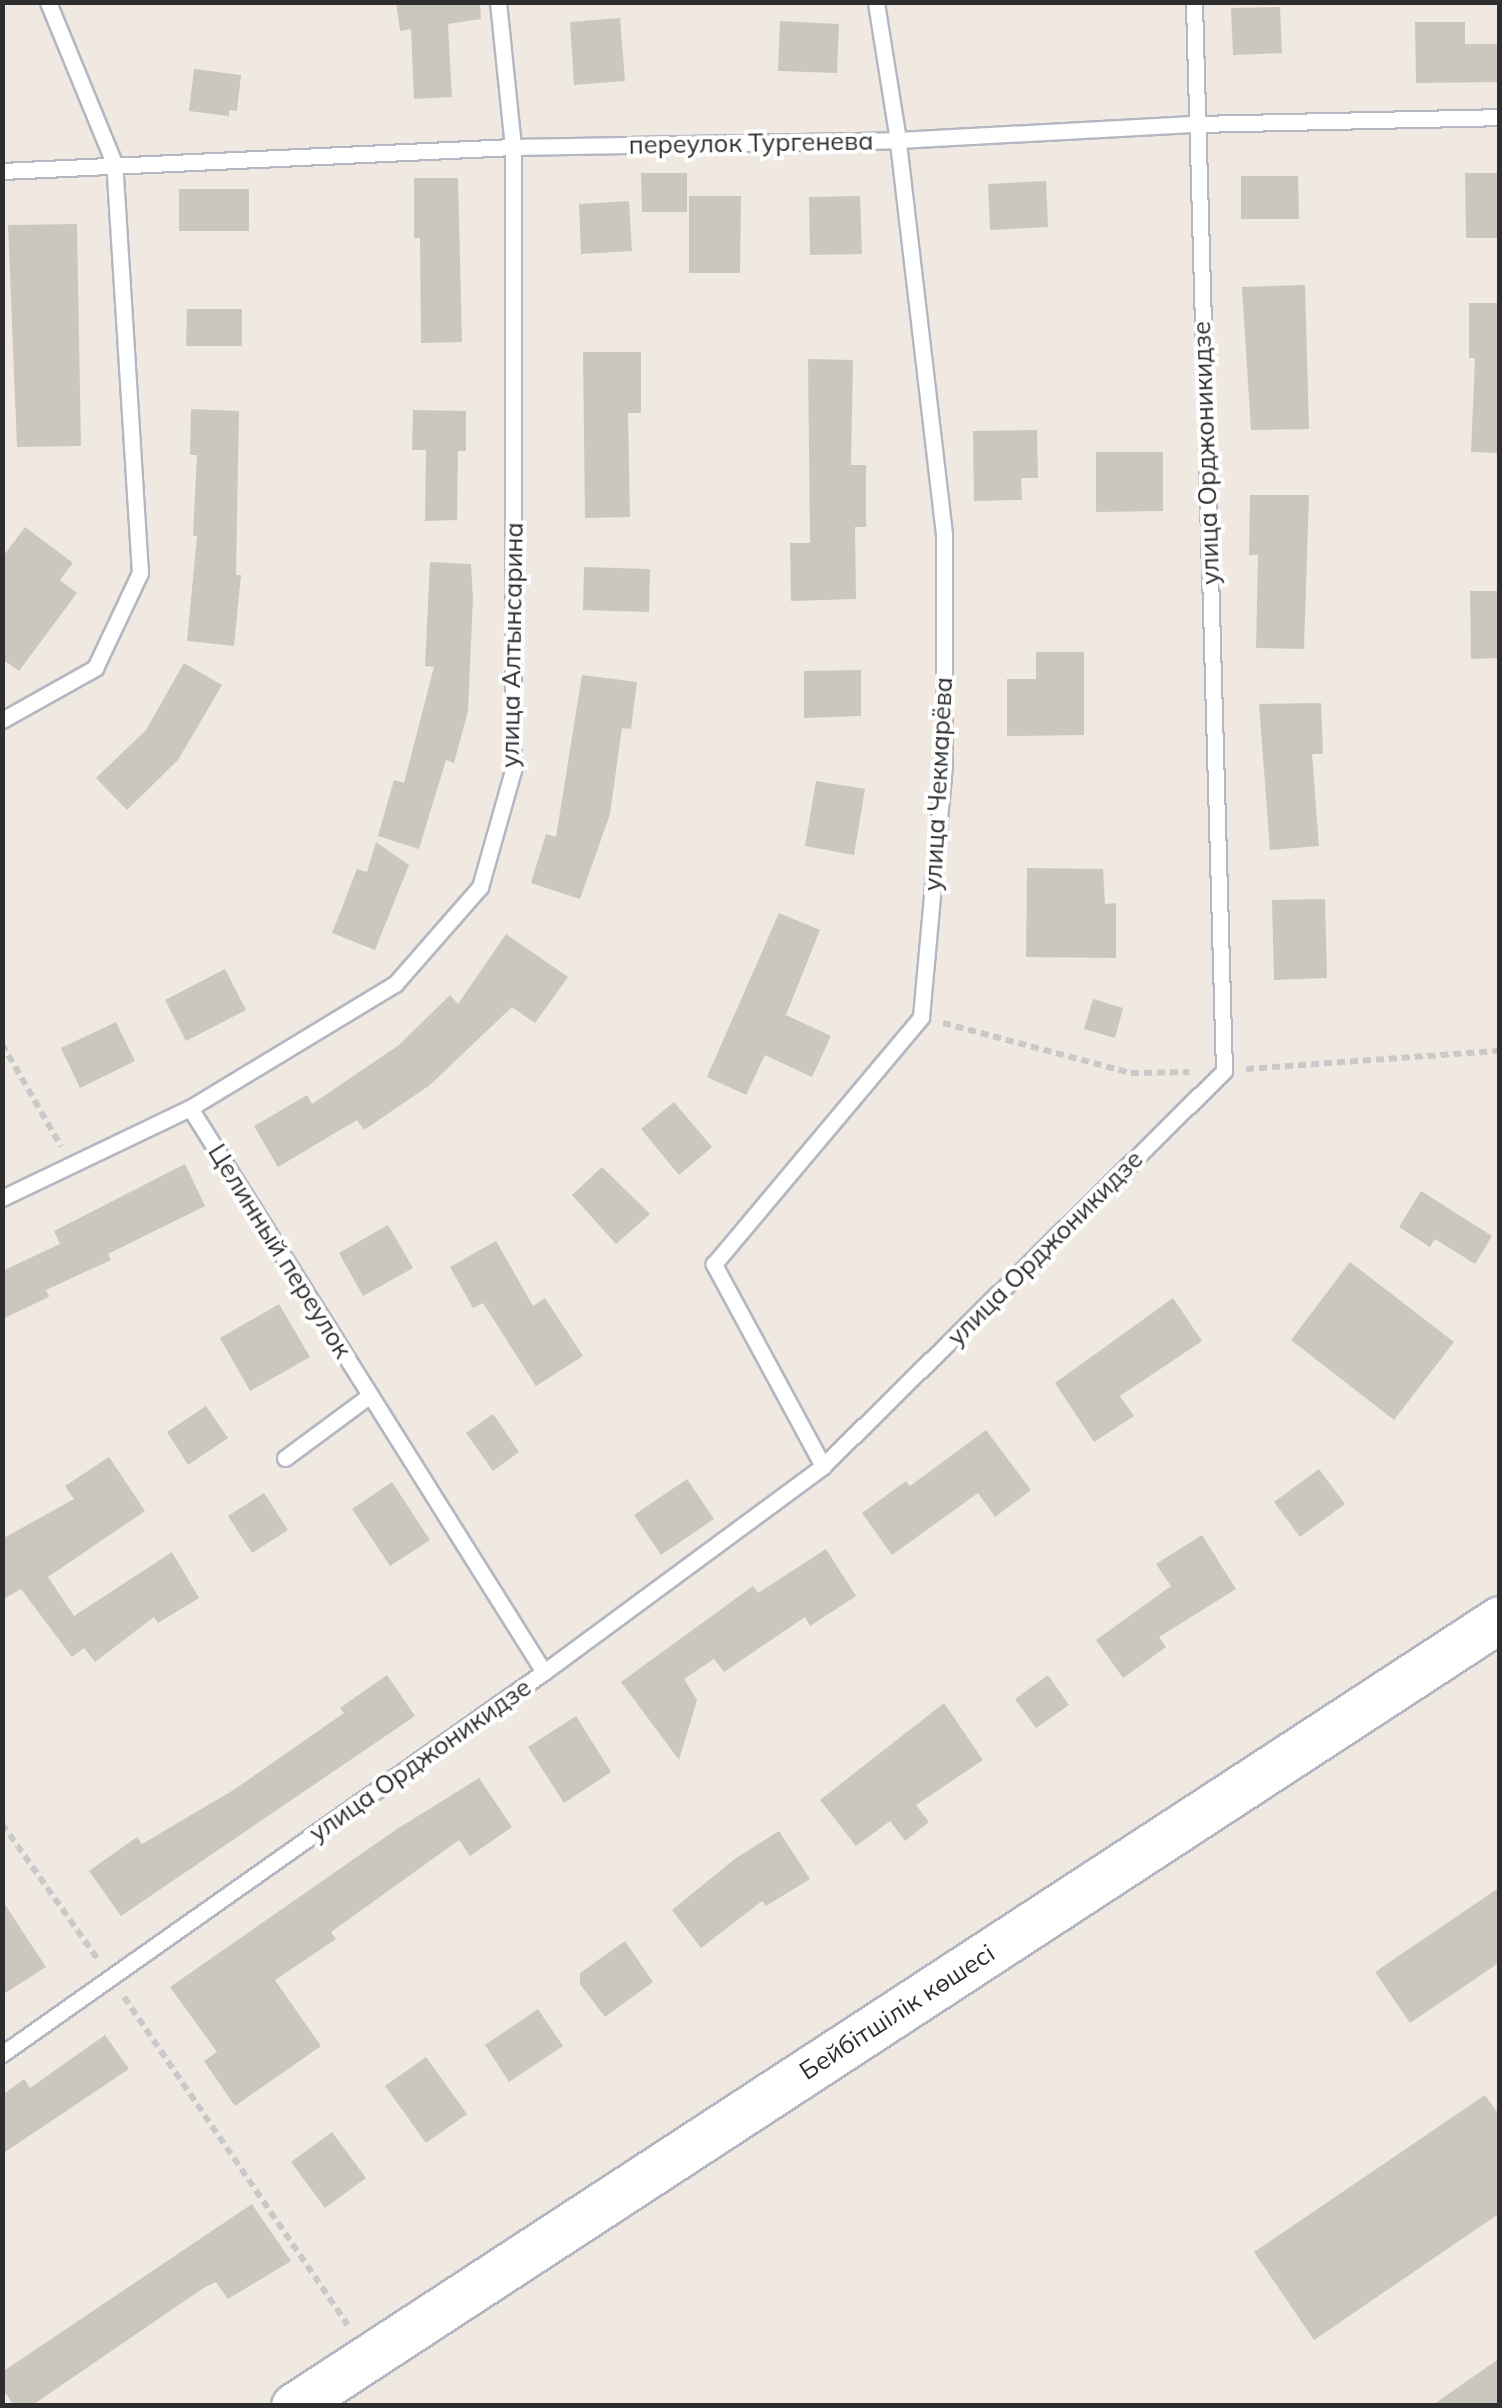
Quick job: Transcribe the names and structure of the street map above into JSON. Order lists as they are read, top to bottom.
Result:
{
  "streets": {
    "street": ["Бейбітшілік көшесі"],
    "lane": [
      "переулок Тургенева",
      "улица Орджоникидзе",
      "улица Алтынсарина",
      "улица Чекмарёва",
      "Целинный переулок"
    ]
  },
  "crossings": [
    ["переулок Тургенева", "улица Орджоникидзе"],
    ["переулок Тургенева", "улица Алтынсарина"],
    ["переулок Тургенева", "улица Чекмарёва"],
    ["улица Орджоникидзе", "улица Чекмарёва"],
    ["улица Орджоникидзе", "Целинный переулок"],
    ["улица Алтынсарина", "Целинный переулок"]
  ]
}
